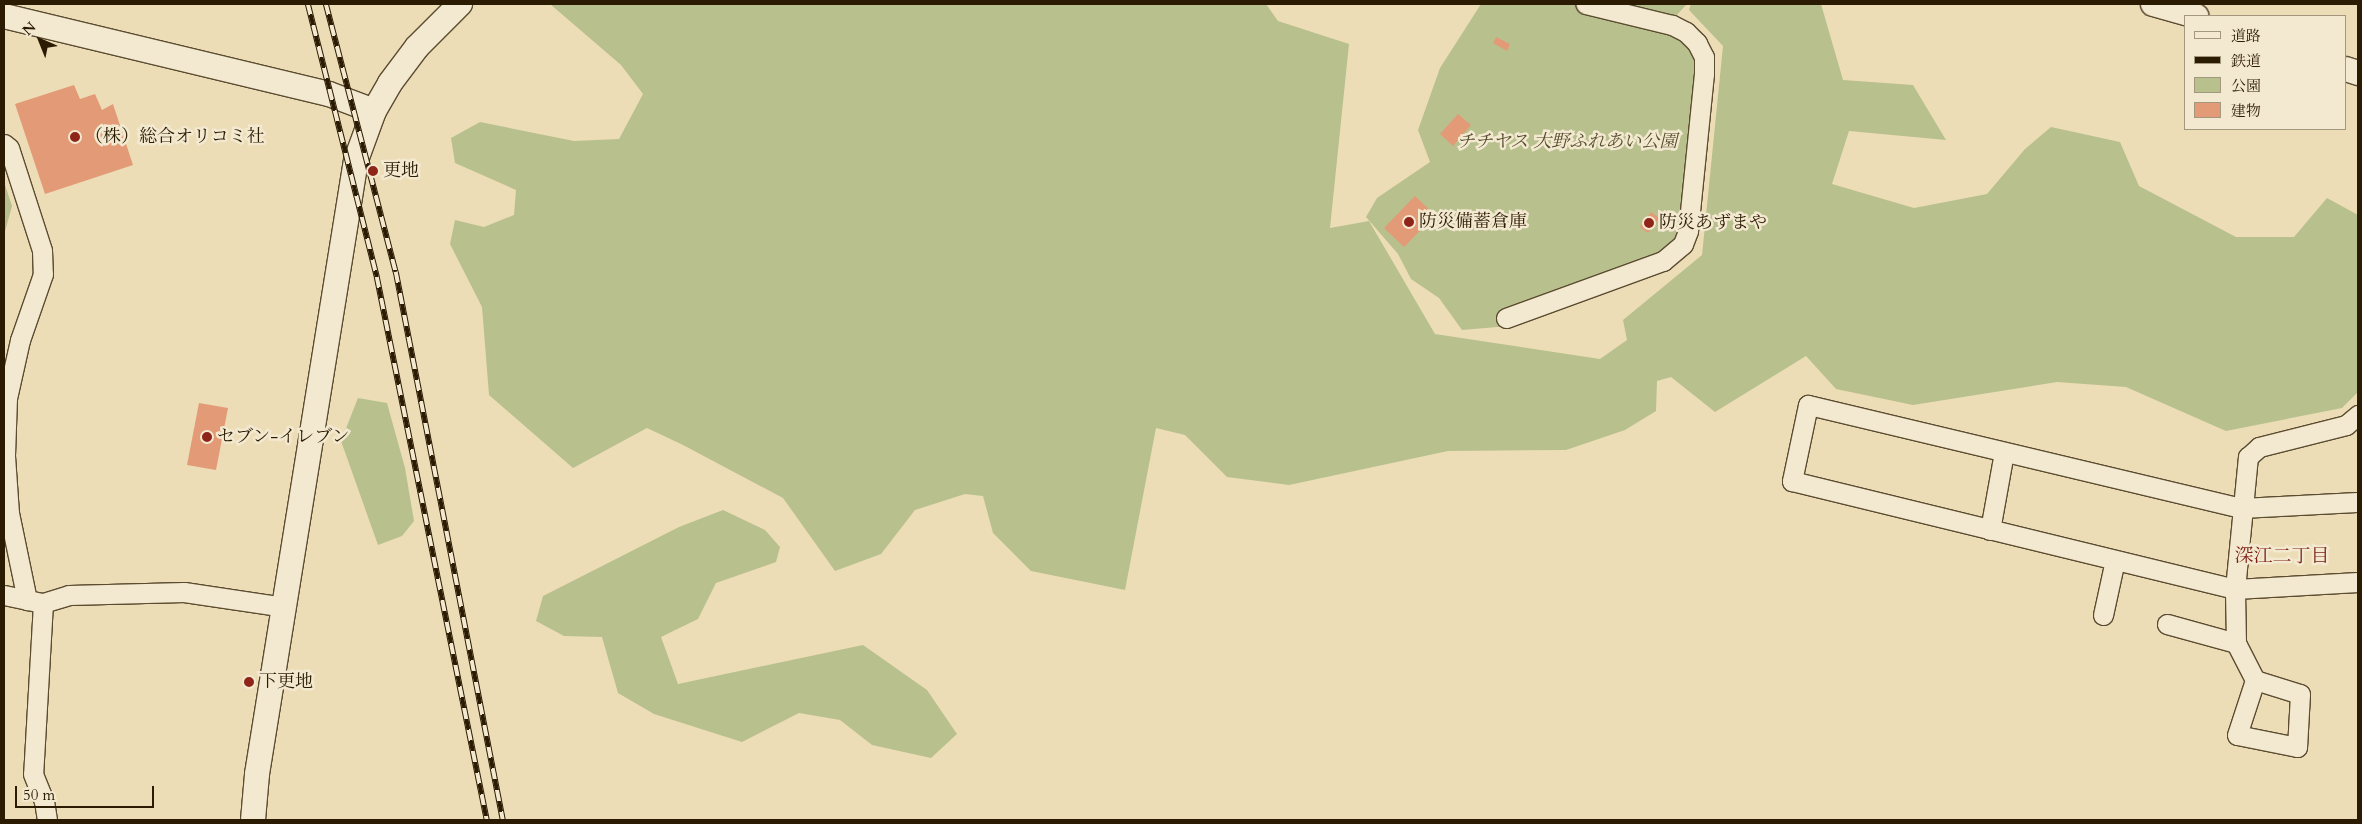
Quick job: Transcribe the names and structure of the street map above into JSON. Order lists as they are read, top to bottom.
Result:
{
  "districts": ["深江二丁目"],
  "parks": ["チチヤス 大野ふれあい公園"],
  "places": [
    "（株）総合オリコミ社",
    "更地",
    "防災備蓄倉庫",
    "防災あずまや",
    "セブン-イレブン",
    "下更地"
  ],
  "legend": [
    "道路",
    "鉄道",
    "公園",
    "建物"
  ],
  "scale_bar": "50 m",
  "north": "top left"
}
